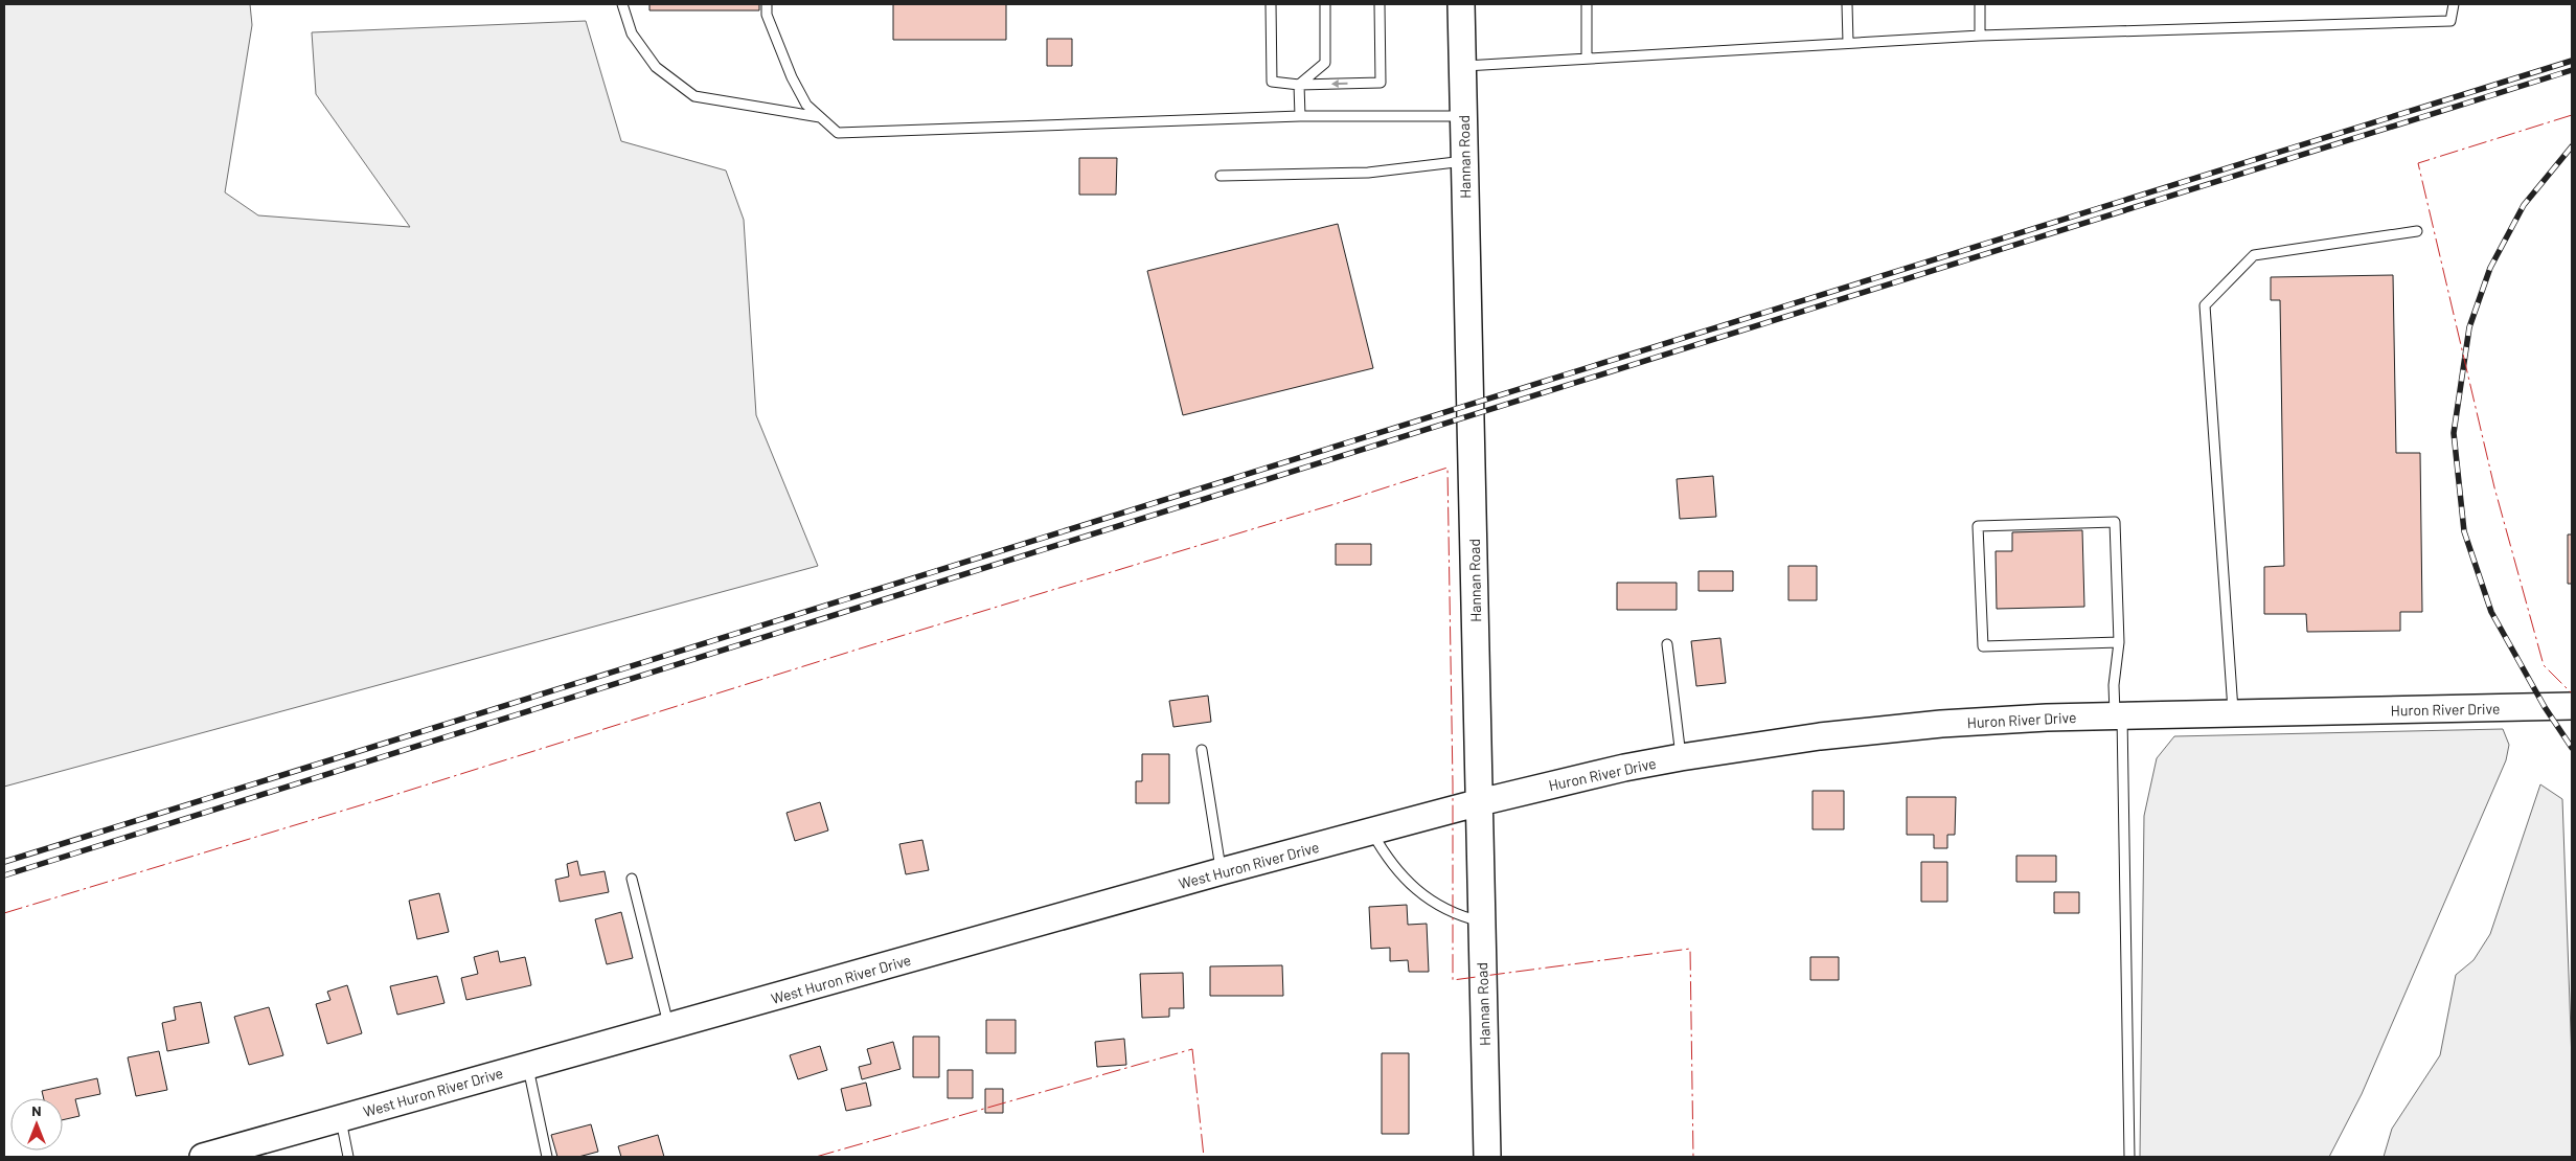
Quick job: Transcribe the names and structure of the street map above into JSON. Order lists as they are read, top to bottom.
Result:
{
  "streets": {
    "main road": ["Hannan Road", "Huron River Drive", "West Huron River Drive"]
  },
  "crossings": [
    ["Hannan Road", "Huron River Drive"],
    ["Hannan Road", "West Huron River Drive"],
    ["Huron River Drive", "West Huron River Drive"]
  ],
  "north": "top"
}
